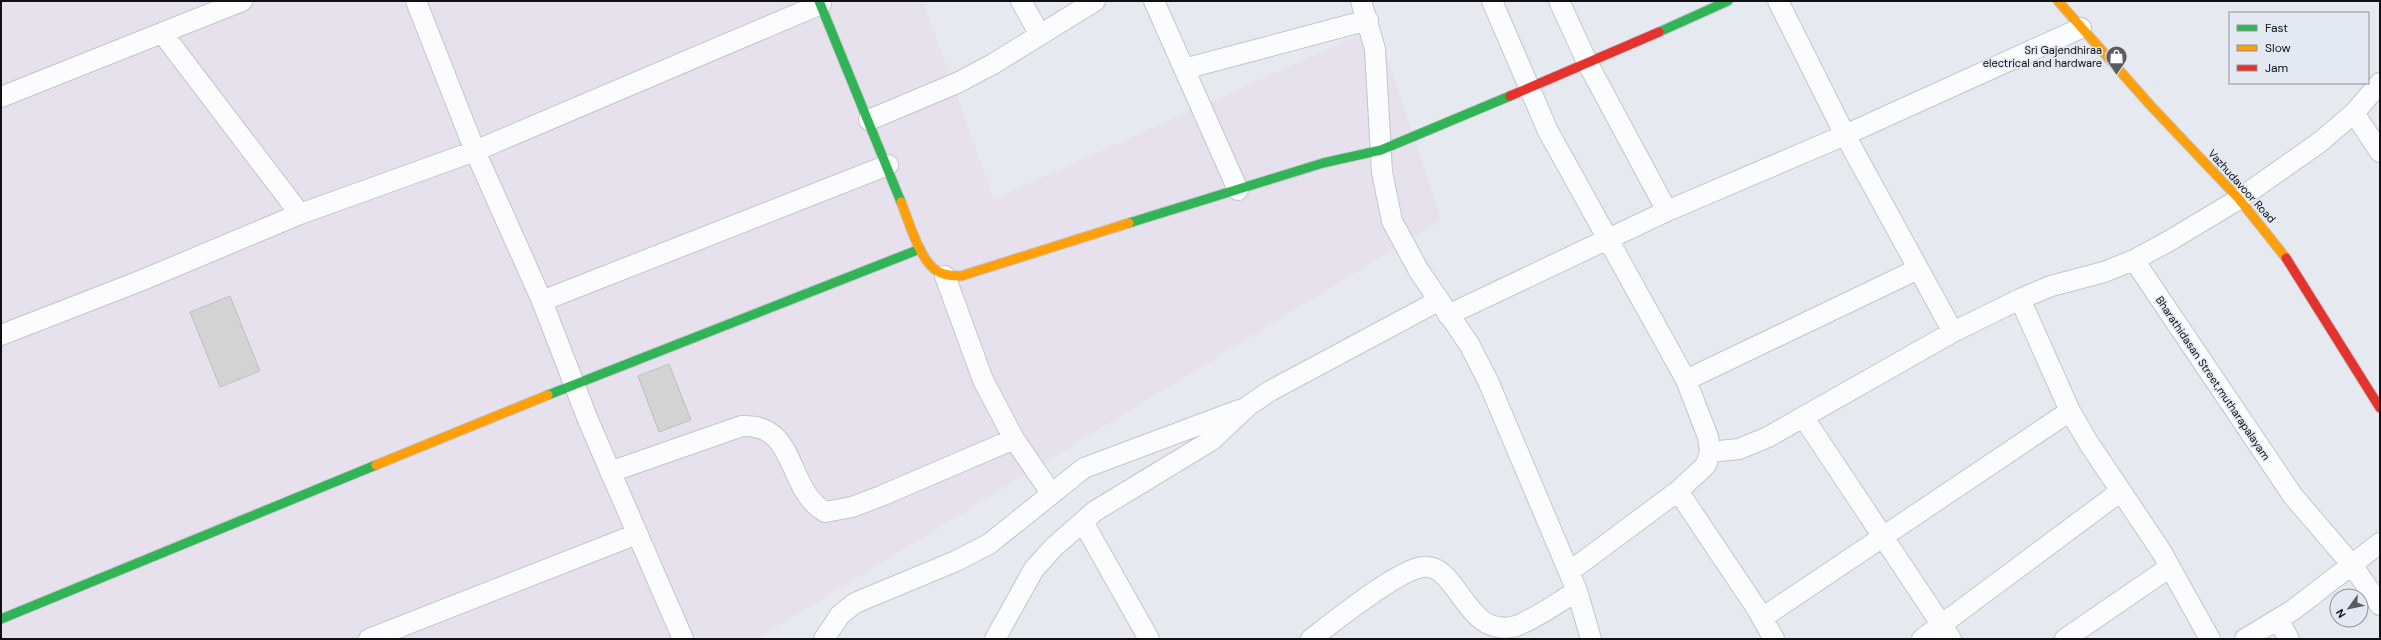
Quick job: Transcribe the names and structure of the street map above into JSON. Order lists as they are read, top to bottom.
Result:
{
  "streets": {
    "street": ["Vazhudavoor Road", "Bharathidasan Street,mutharapalayam"]
  },
  "places": {
    "shop": ["Sri Gajendhiraa electrical and hardware"]
  },
  "legend": ["Fast", "Slow", "Jam"],
  "north": "bottom left"
}
